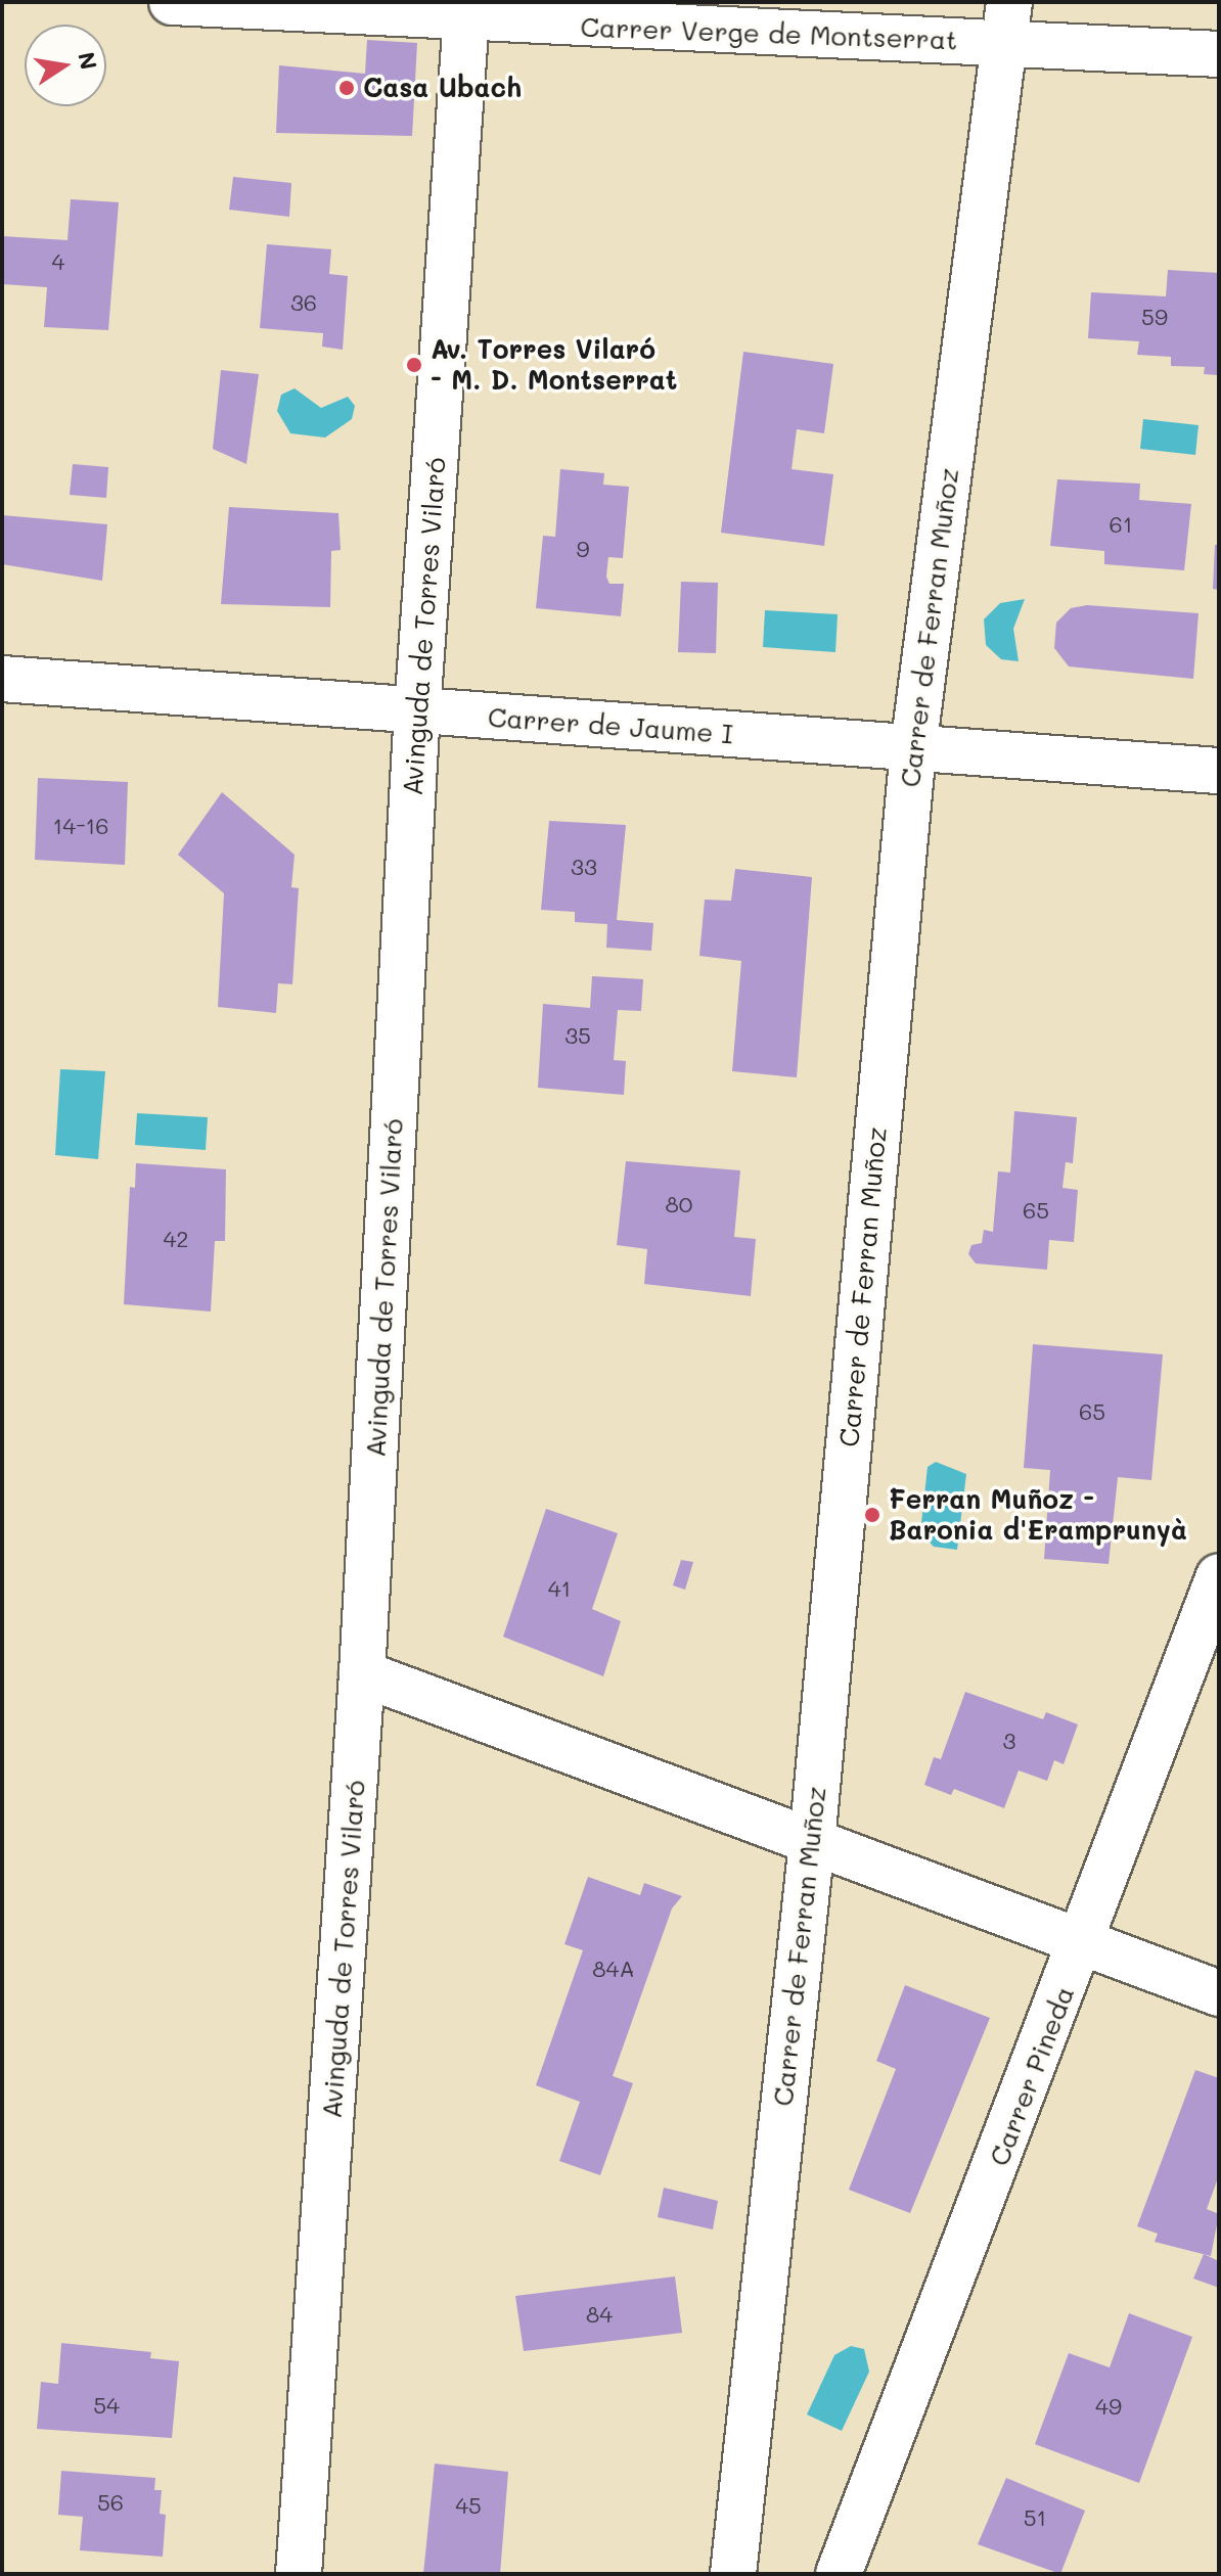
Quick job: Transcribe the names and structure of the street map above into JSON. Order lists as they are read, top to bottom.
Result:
{
  "streets": {
    "street": [
      "Carrer Verge de Montserrat",
      "Avinguda de Torres Vilaró",
      "Carrer de Ferran Muñoz",
      "Carrer de Jaume I",
      "Carrer Pineda"
    ]
  },
  "crossings": [
    ["Carrer Verge de Montserrat", "Avinguda de Torres Vilaró"],
    ["Carrer Verge de Montserrat", "Carrer de Ferran Muñoz"],
    ["Avinguda de Torres Vilaró", "Carrer de Jaume I"],
    ["Carrer de Ferran Muñoz", "Carrer de Jaume I"]
  ],
  "places": ["Casa Ubach", "Av. Torres Vilaró - M. D. Montserrat", "Ferran Muñoz - Baronia d'Eramprunyà"],
  "house_numbers": [
    "4",
    "36",
    "59",
    "61",
    "9",
    "14-16",
    "33",
    "35",
    "80",
    "65",
    "42",
    "65",
    "41",
    "3",
    "84A",
    "84",
    "54",
    "49",
    "56",
    "45",
    "51"
  ],
  "north": "right"
}
